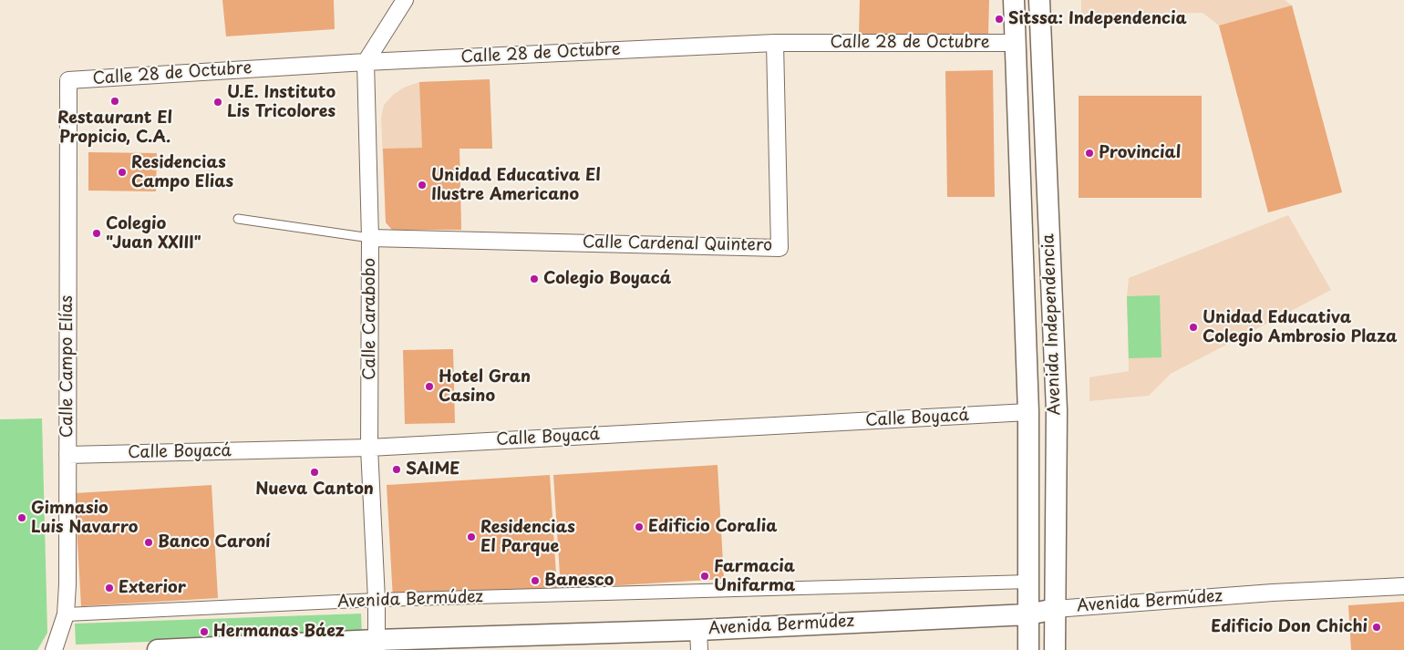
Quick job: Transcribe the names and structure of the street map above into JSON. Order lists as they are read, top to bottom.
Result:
{
  "streets": {
    "street": [
      "Calle 28 de Octubre",
      "Calle Cardenal Quintero",
      "Calle Carabobo",
      "Avenida Independencia",
      "Calle Campo Elías",
      "Calle Boyacá",
      "Avenida Bermúdez"
    ]
  },
  "crossings": [
    ["Calle 28 de Octubre", "Calle Cardenal Quintero"],
    ["Calle 28 de Octubre", "Calle Carabobo"],
    ["Calle 28 de Octubre", "Avenida Independencia"],
    ["Calle 28 de Octubre", "Calle Campo Elías"],
    ["Calle Cardenal Quintero", "Calle Carabobo"],
    ["Calle Carabobo", "Calle Boyacá"],
    ["Calle Carabobo", "Avenida Bermúdez"],
    ["Avenida Independencia", "Calle Boyacá"],
    ["Avenida Independencia", "Avenida Bermúdez"],
    ["Calle Campo Elías", "Calle Boyacá"],
    ["Calle Campo Elías", "Avenida Bermúdez"]
  ],
  "places": [
    "Sitssa: Independencia",
    "Restaurant El Propicio, C.A.",
    "U.E. Instituto Lis Tricolores",
    "Provincial",
    "Residencias Campo Elias",
    "Unidad Educativa El Ilustre Americano",
    "Colegio \"Juan XXIII\"",
    "Colegio Boyacá",
    "Unidad Educativa Colegio Ambrosio Plaza",
    "Hotel Gran Casino",
    "SAIME",
    "Nueva Canton",
    "Gimnasio Luis Navarro",
    "Edificio Coralia",
    "Residencias El Parque",
    "Banco Caroní",
    "Farmacia Unifarma",
    "Banesco",
    "Exterior",
    "Edificio Don Chichi",
    "Hermanas Báez"
  ]
}
